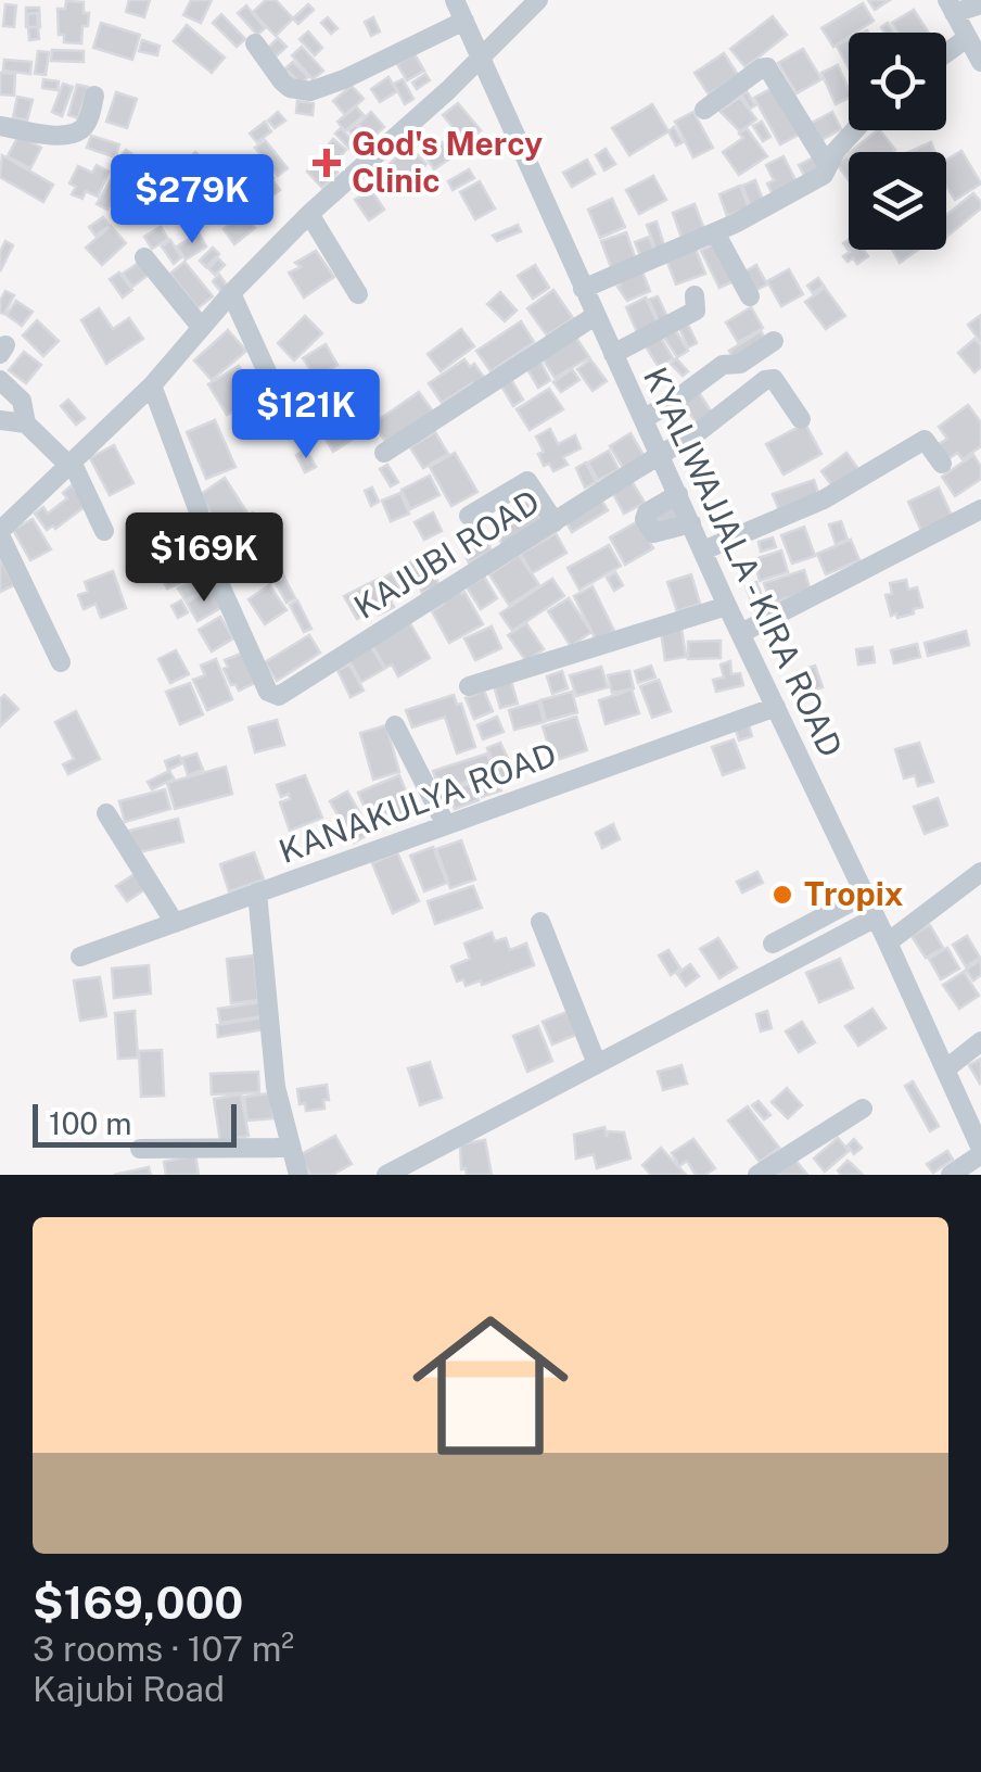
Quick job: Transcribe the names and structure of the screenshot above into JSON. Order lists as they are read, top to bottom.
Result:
{
  "streets": {
    "street": ["KAJUBI ROAD", "KYALIWAJJALA - KIRA ROAD", "KANAKULYA ROAD"]
  },
  "crossings": [
    ["KAJUBI ROAD", "KYALIWAJJALA - KIRA ROAD"],
    ["KYALIWAJJALA - KIRA ROAD", "KANAKULYA ROAD"]
  ],
  "places": {
    "health": ["God's Mercy Clinic"],
    "other": ["Tropix"]
  },
  "scale_bar": "100 m",
  "page": {
    "price": ["$279K", "$121K", "$169K"],
    "scale": "100 m",
    "list": [
      {
        "name": "$169,000",
        "note": "3 rooms · 107 m² · Kajubi Road"
      }
    ]
  }
}
